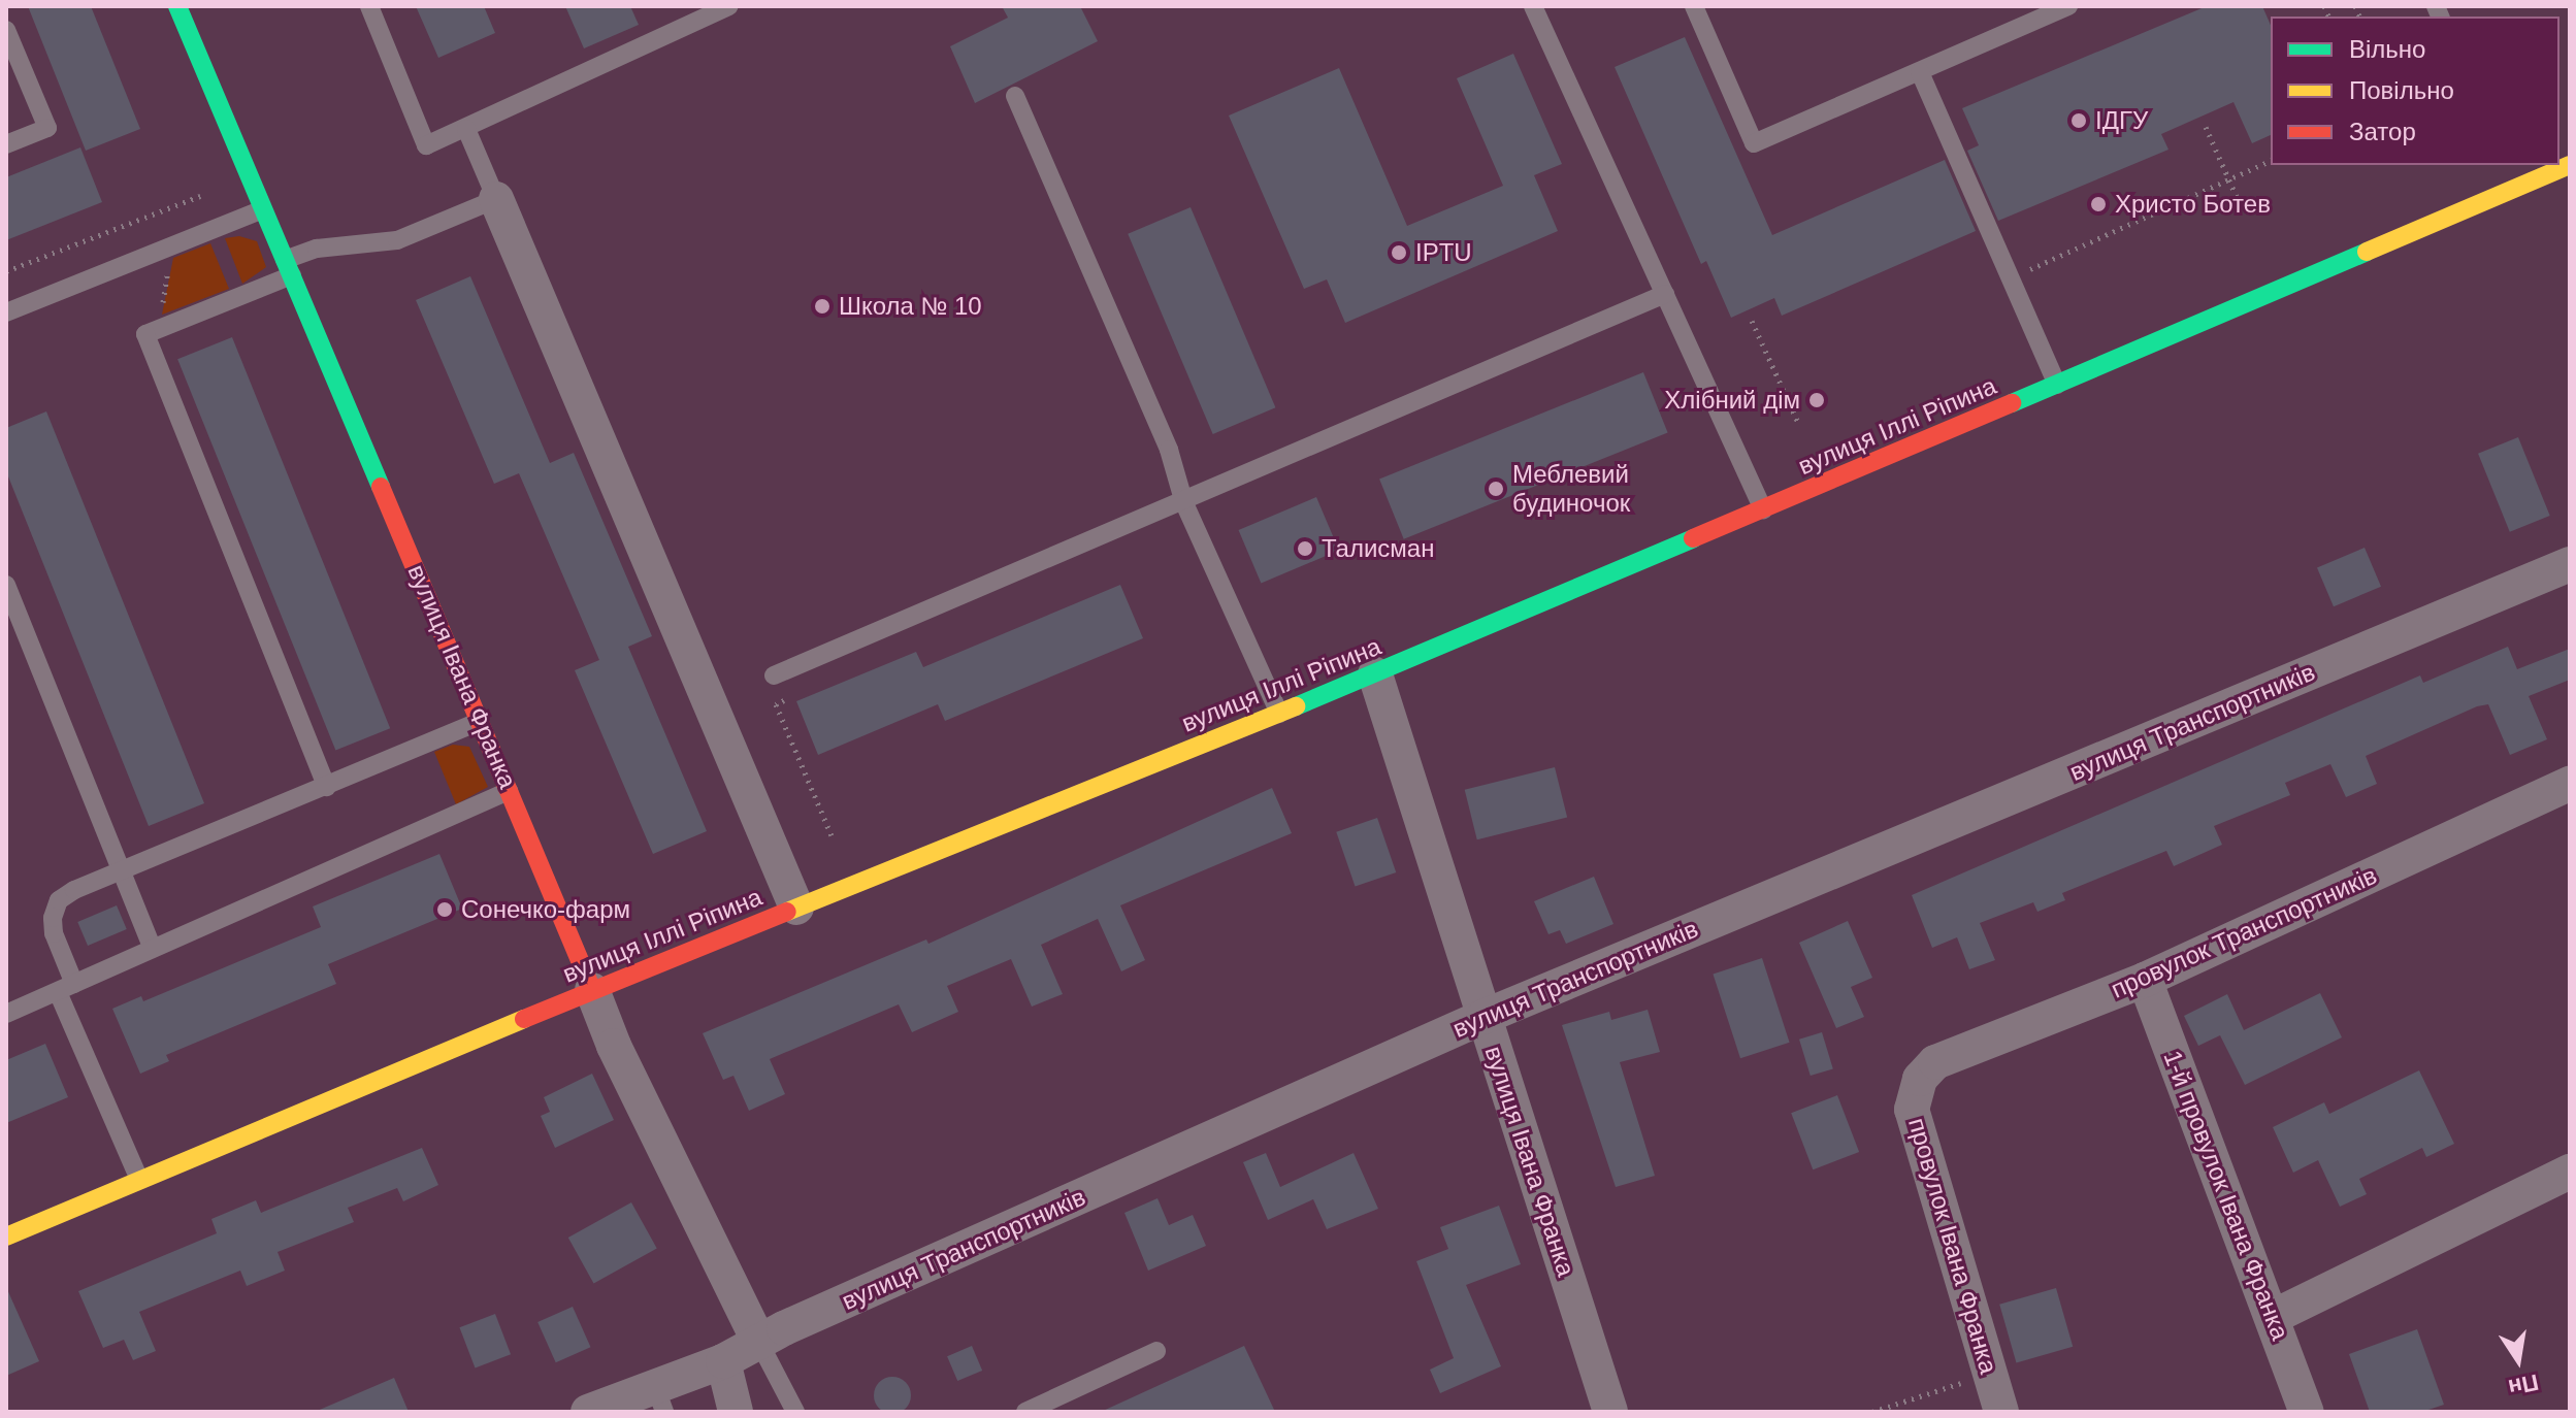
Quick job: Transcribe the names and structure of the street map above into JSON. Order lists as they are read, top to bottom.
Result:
{
  "streets": {
    "main road": ["вулиця Іллі Ріпина", "вулиця Івана Франка"],
    "street": [
      "вулиця Транспортників",
      "провулок Транспортників",
      "1-й провулок Івана Франка",
      "провулок Івана Франка"
    ]
  },
  "crossings": [
    ["вулиця Іллі Ріпина", "вулиця Івана Франка"],
    ["вулиця Івана Франка", "вулиця Транспортників"],
    ["провулок Транспортників", "1-й провулок Івана Франка"],
    ["провулок Транспортників", "провулок Івана Франка"]
  ],
  "places": [
    "ІДГУ",
    "Христо Ботев",
    "IPTU",
    "Школа № 10",
    "Хлібний дім",
    "Меблевий будиночок",
    "Талисман",
    "Сонечко-фарм"
  ],
  "legend": ["Вільно", "Повільно", "Затор"],
  "north": "bottom"
}
